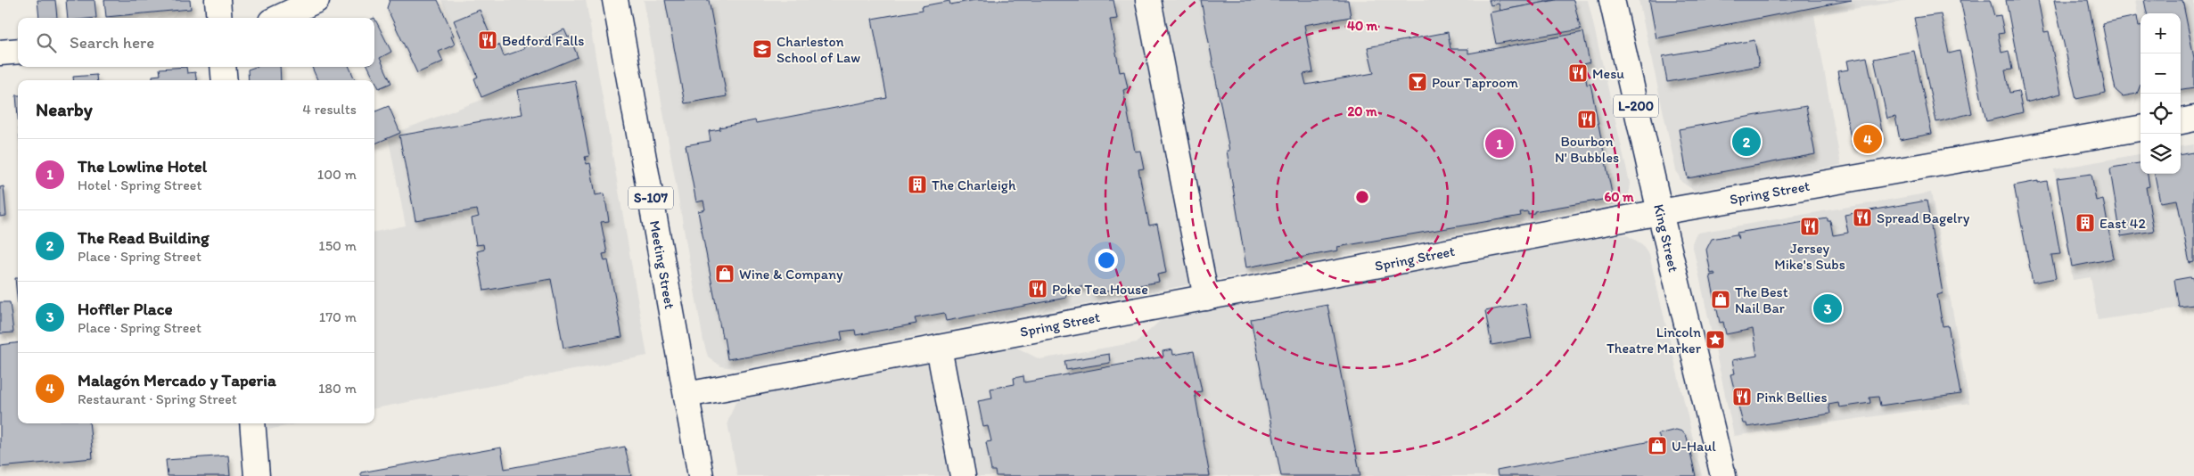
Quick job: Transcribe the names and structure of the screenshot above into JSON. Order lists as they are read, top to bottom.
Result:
{
  "streets": {
    "main road": [
      "L-200",
      "Spring Street",
      "S-107",
      "King Street",
      "Meeting Street"
    ]
  },
  "crossings": [
    ["Spring Street", "King Street"],
    ["Spring Street", "Meeting Street"]
  ],
  "places": {
    "restaurant": [
      "Bedford Falls",
      "Mesu",
      "Bourbon N' Bubbles",
      "Spread Bagelry",
      "Jersey Mike's Subs",
      "Poke Tea House",
      "Pink Bellies"
    ],
    "school or university": ["Charleston School of Law"],
    "bar": ["Pour Taproom"],
    "building": ["The Charleigh", "East 42"],
    "shop": ["Wine & Company", "The Best Nail Bar", "U-Haul"],
    "place": ["Lincoln Theatre Marker"]
  },
  "page": {
    "map_buttons": ["+", "−"],
    "search": "Search here",
    "heading": ["Nearby", "4 results"],
    "pins": [
      "4",
      "2",
      "1",
      "3"
    ],
    "list": [
      {
        "mark": "1",
        "name": "The Lowline Hotel",
        "note": "Hotel · Spring Street",
        "value": "100 m"
      },
      {
        "mark": "2",
        "name": "The Read Building",
        "note": "Place · Spring Street",
        "value": "150 m"
      },
      {
        "mark": "3",
        "name": "Hoffler Place",
        "note": "Place · Spring Street",
        "value": "170 m"
      },
      {
        "mark": "4",
        "name": "Malagón Mercado y Taperia",
        "note": "Restaurant · Spring Street",
        "value": "180 m"
      }
    ]
  },
  "rings": ["40 m", "20 m", "60 m"]
}
